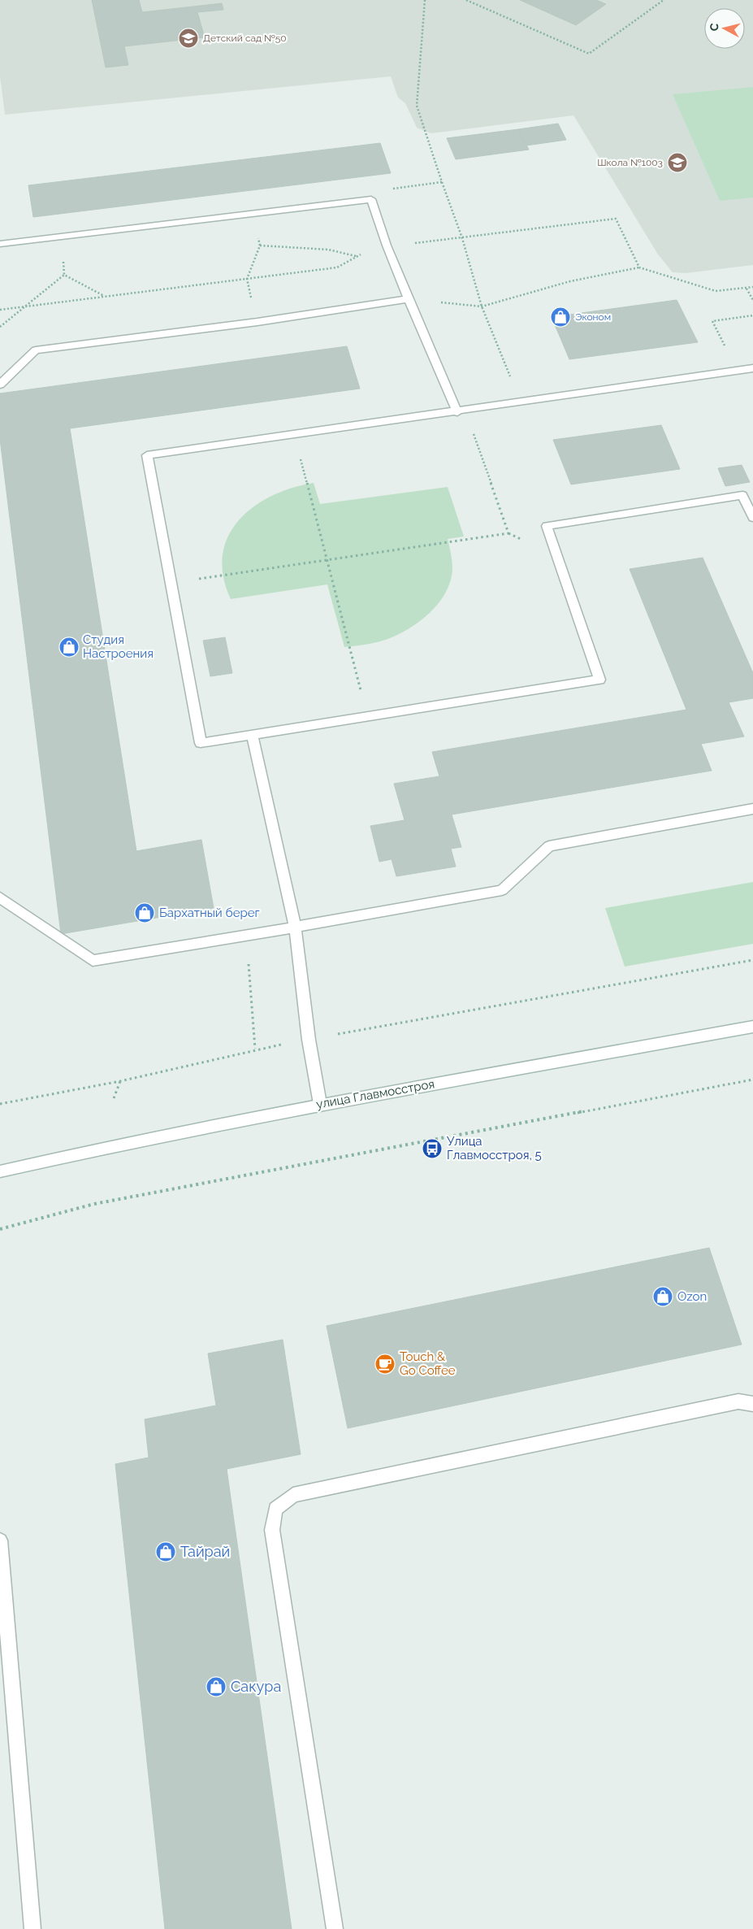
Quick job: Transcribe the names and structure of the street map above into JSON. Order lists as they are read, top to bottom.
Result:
{
  "streets": {
    "street": ["улица Главмосстроя"]
  },
  "places": {
    "school or university": ["Детский сад №50", "Школа №1003"],
    "shop": [
      "Эконом",
      "Студия Настроения",
      "Бархатный берег",
      "Ozon",
      "Тайрай",
      "Сакура"
    ],
    "bus stop": ["Улица Главмосстроя, 5"],
    "cafe": ["Touch & Go Coffee"]
  },
  "north": "left"
}
